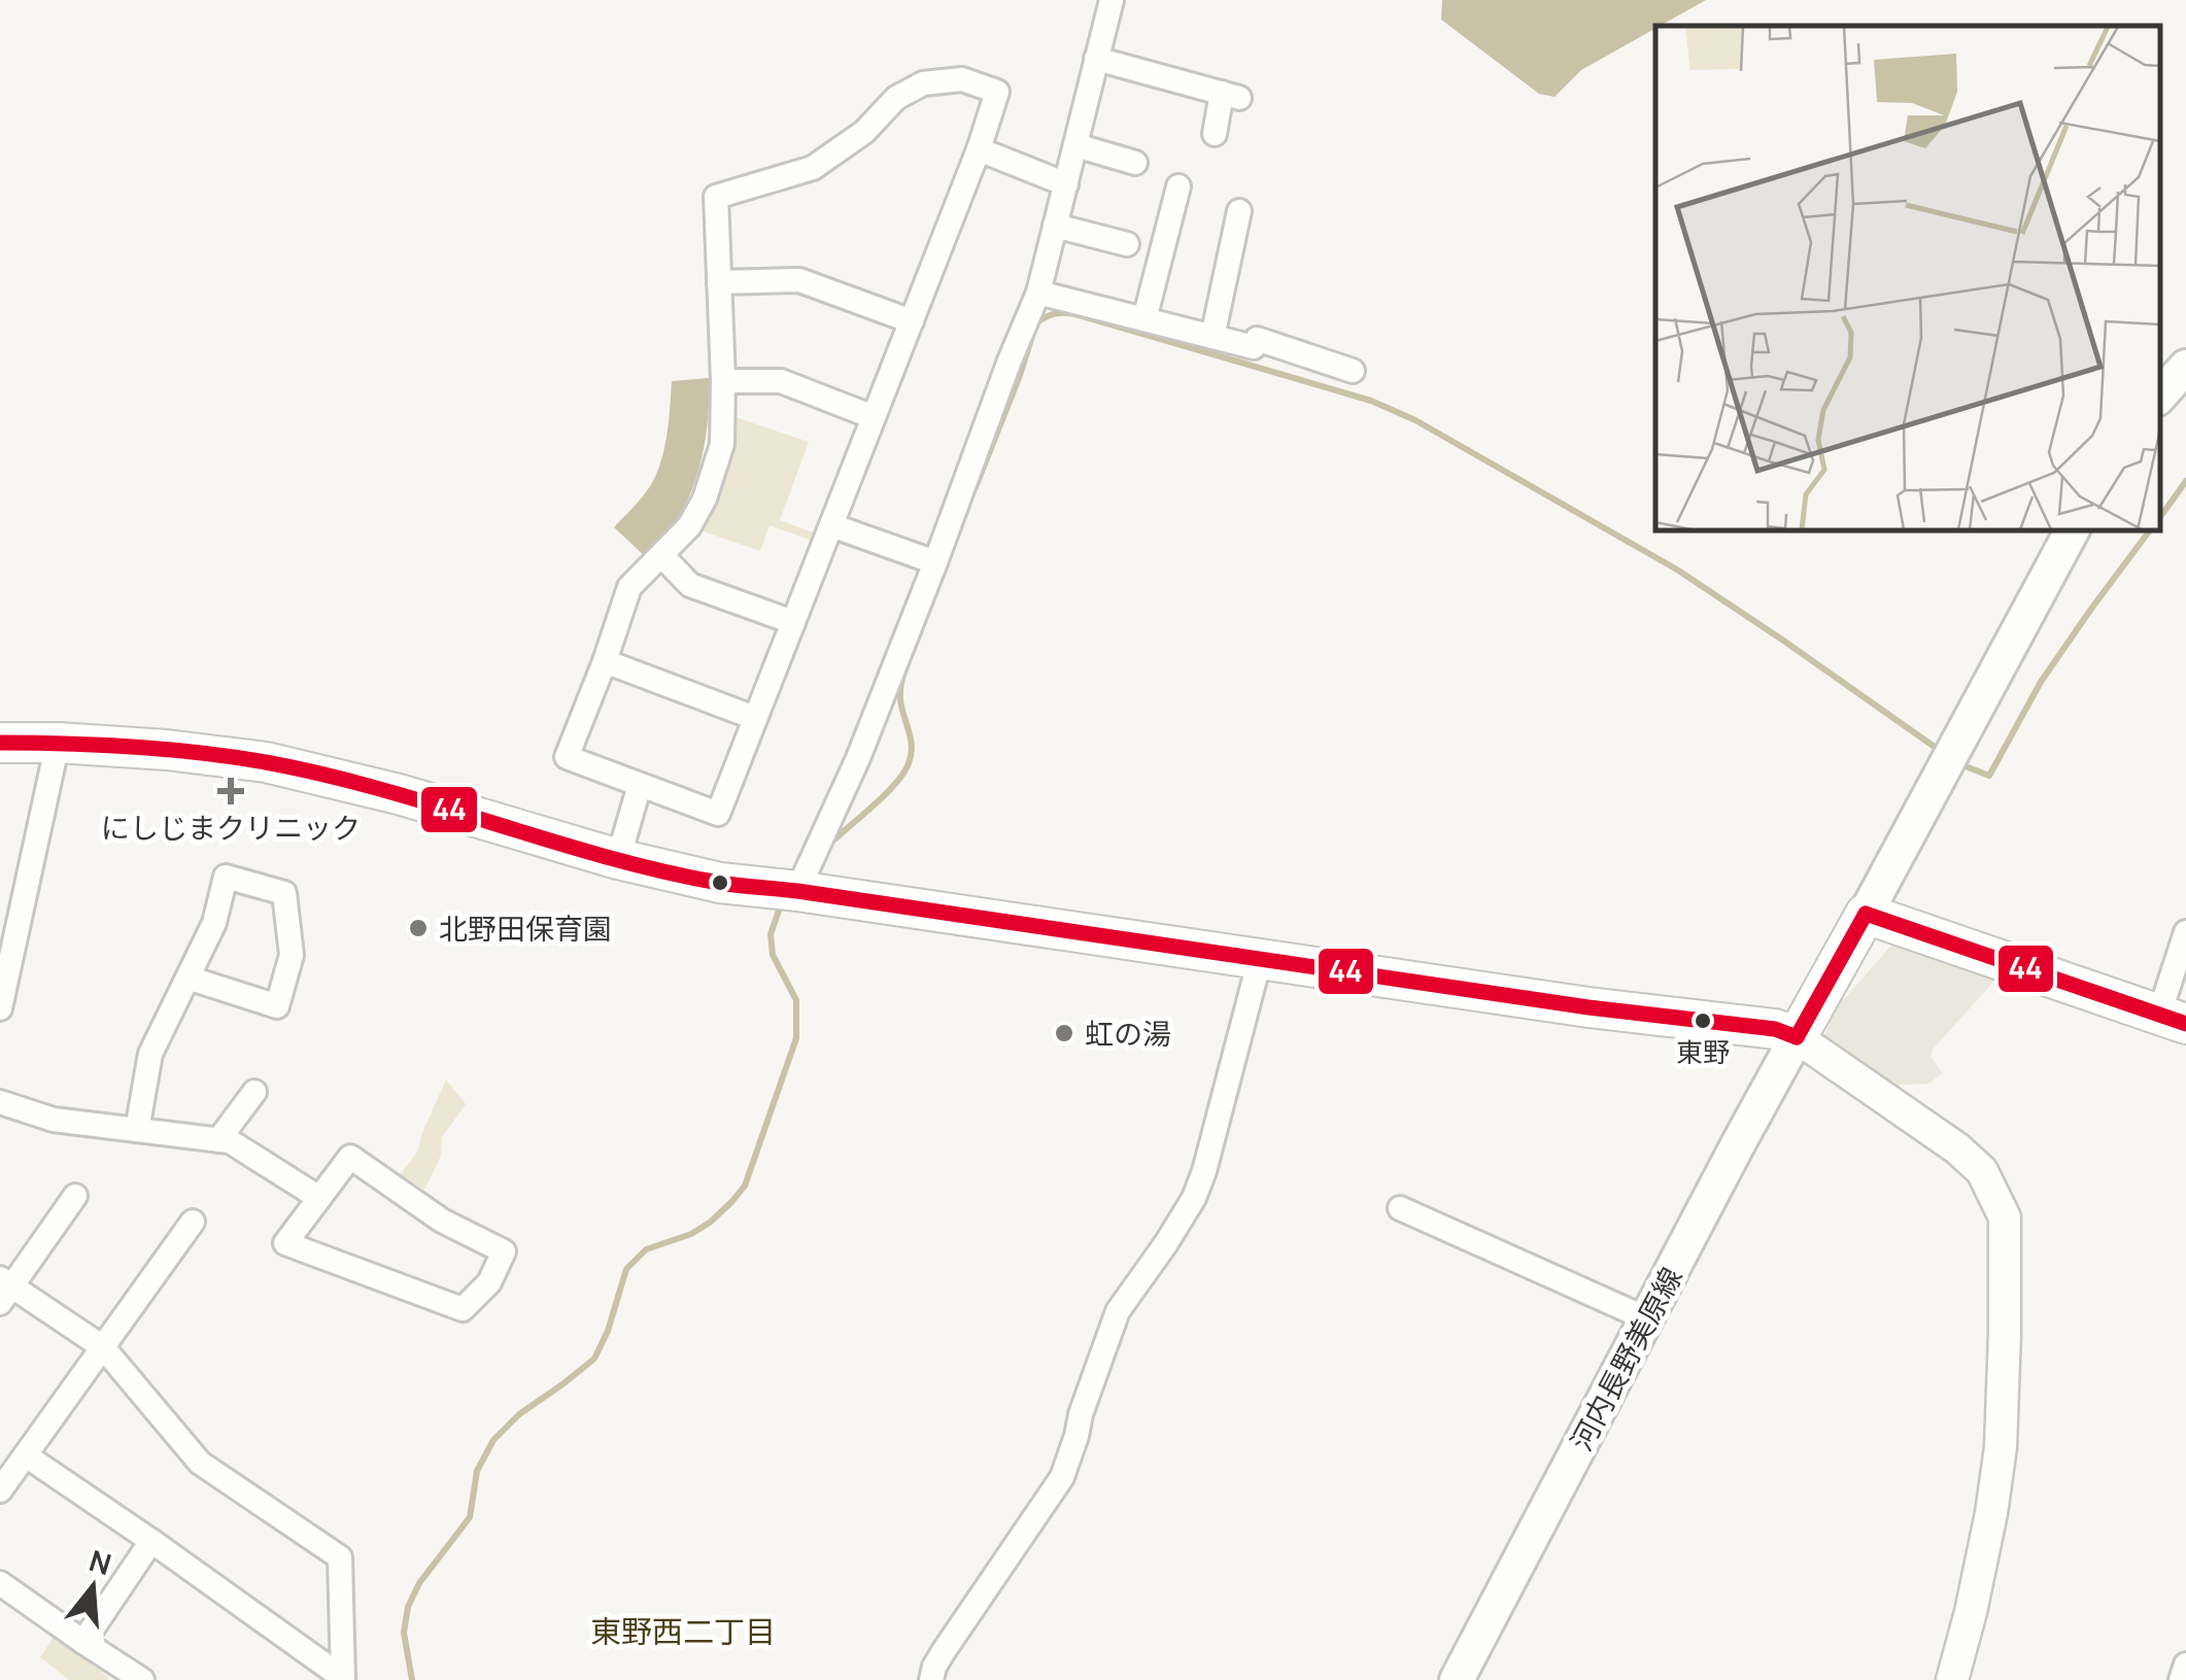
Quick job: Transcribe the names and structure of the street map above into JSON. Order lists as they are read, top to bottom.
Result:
{
  "streets": {
    "main road": ["河内長野美原線"]
  },
  "districts": ["東野西二丁目"],
  "places": {
    "health": ["にしじまクリニック"],
    "other": ["北野田保育園", "東野", "虹の湯"]
  },
  "lines": ["transit line 44"],
  "north": "top"
}
